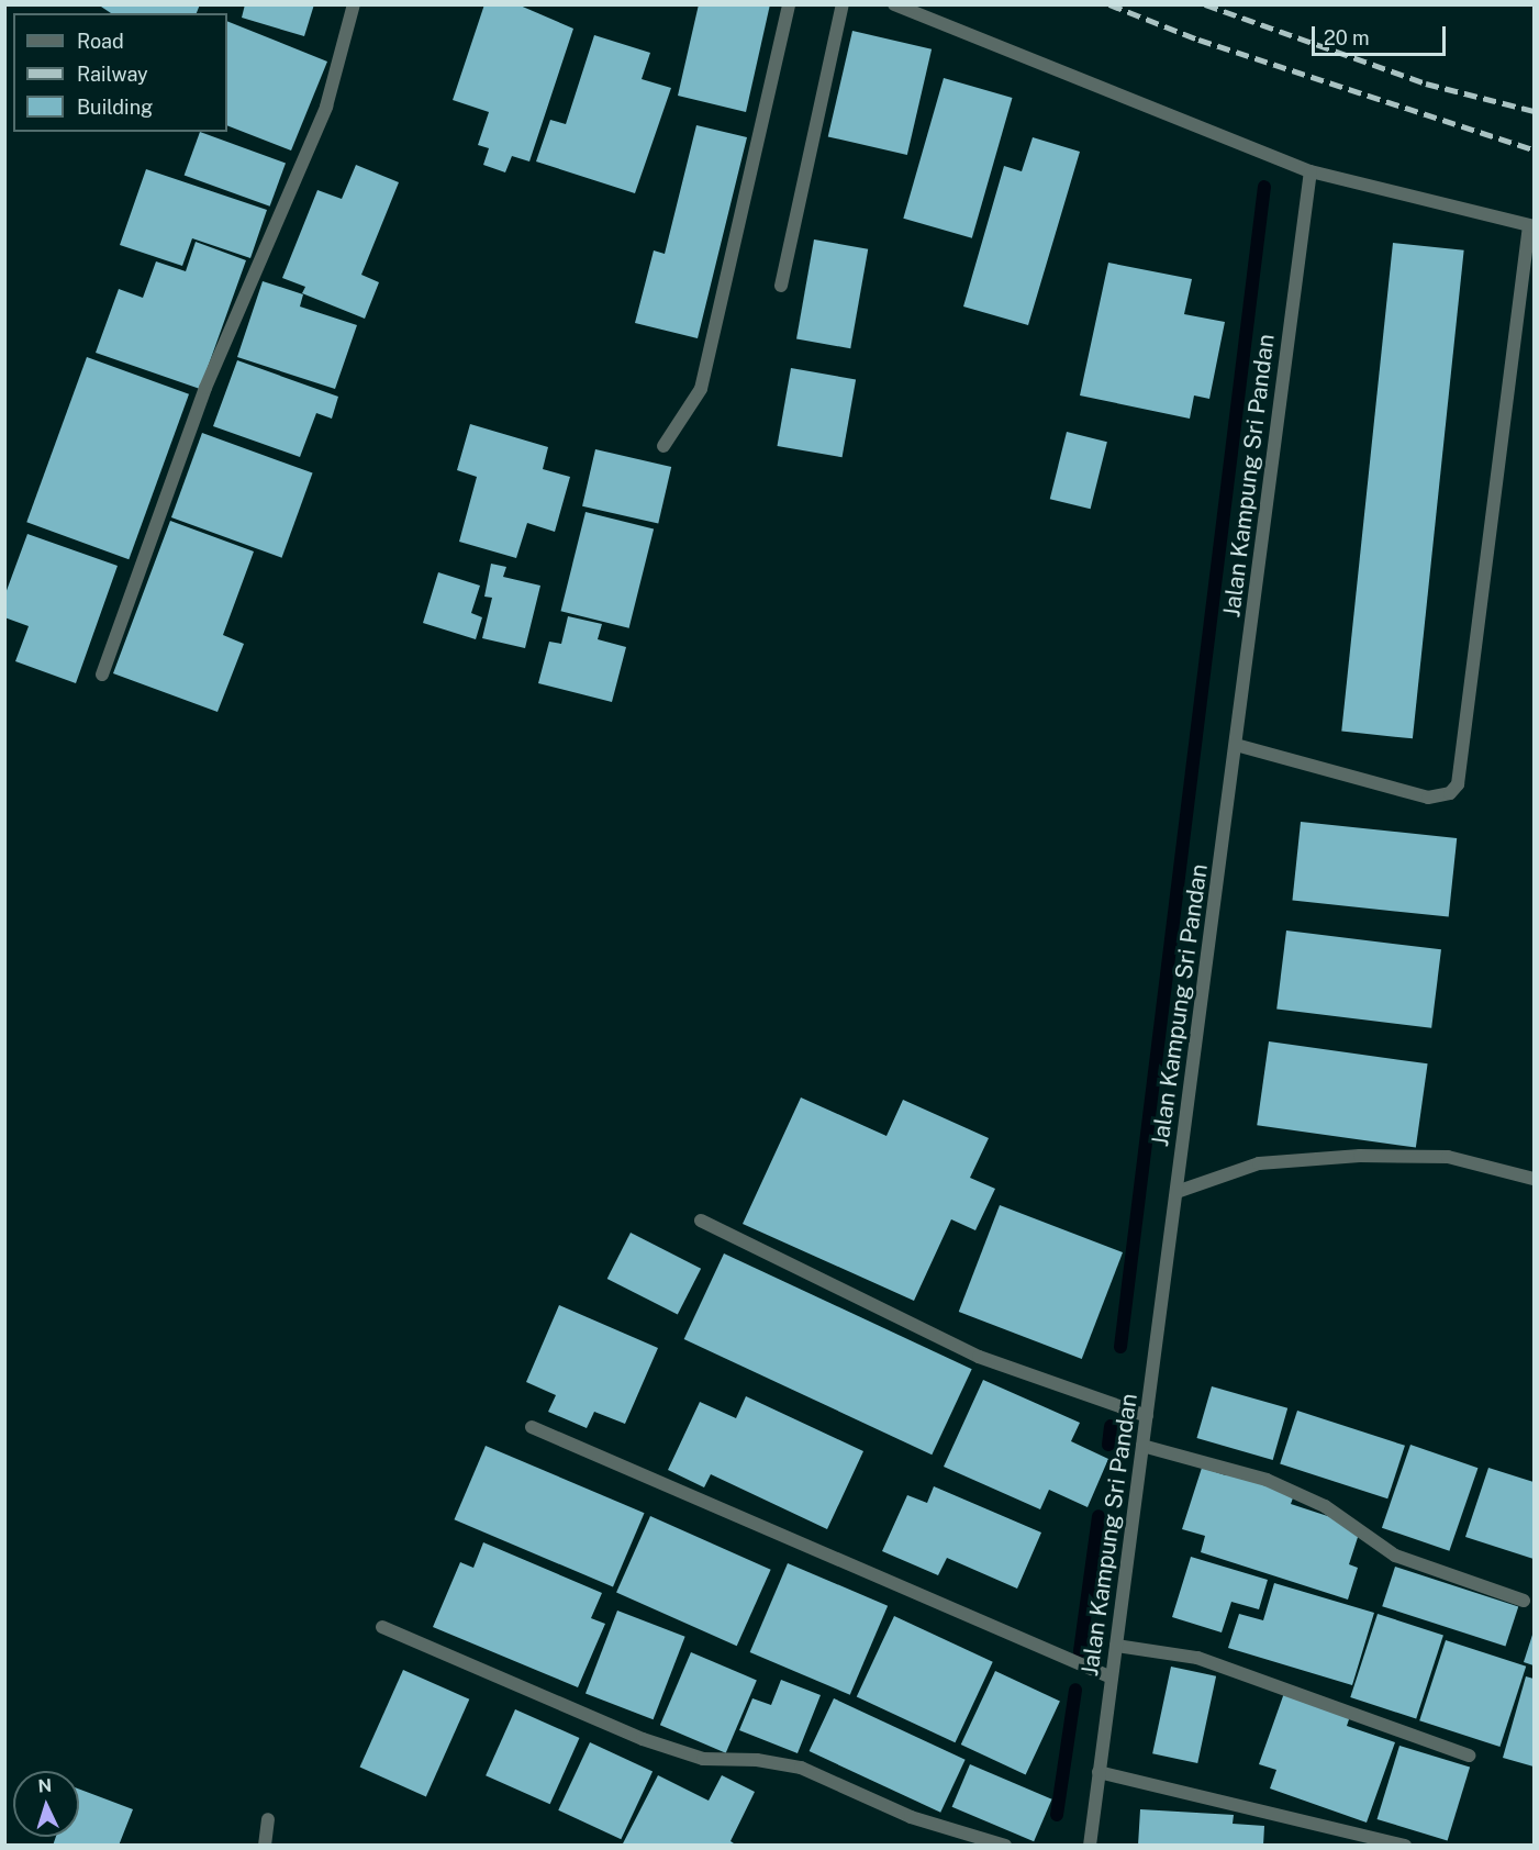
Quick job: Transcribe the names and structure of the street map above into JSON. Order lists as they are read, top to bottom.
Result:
{
  "streets": {
    "street": ["Jalan Kampung Sri Pandan"]
  },
  "legend": ["Road", "Railway", "Building"],
  "scale_bar": "20 m",
  "north": "top"
}
